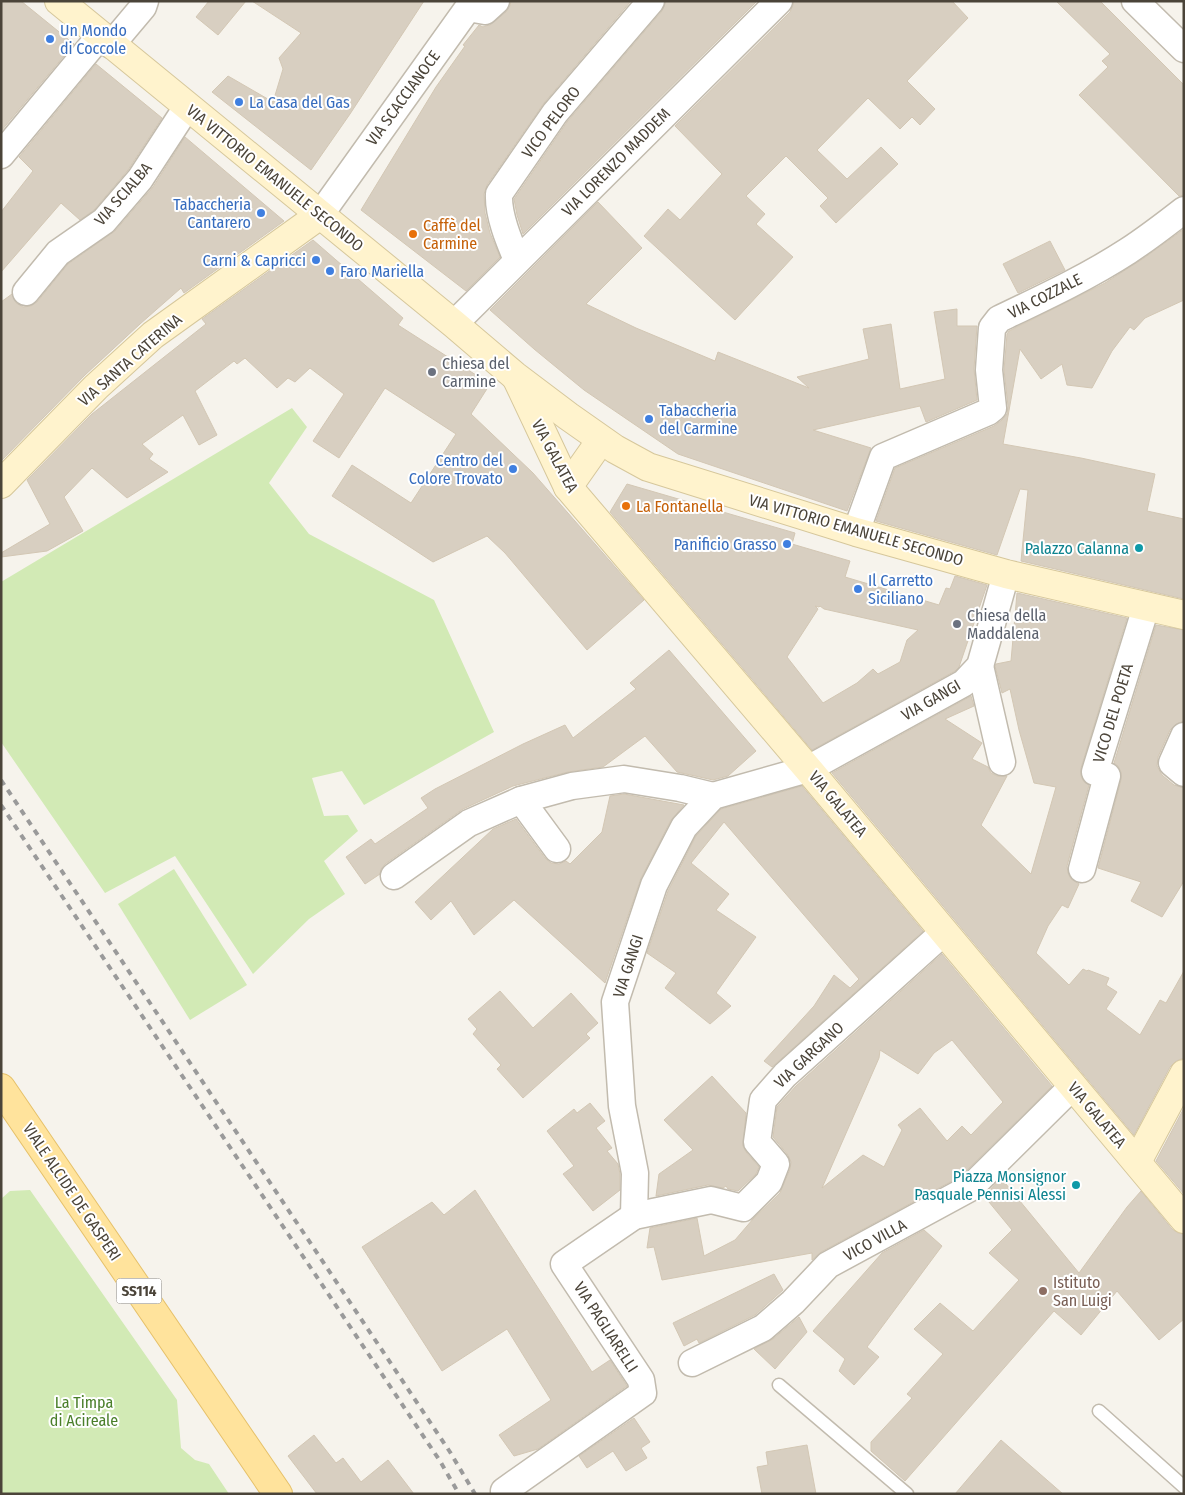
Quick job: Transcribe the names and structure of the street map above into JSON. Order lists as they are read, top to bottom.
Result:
{
  "streets": {
    "main road": ["VIALE ALCIDE DE GASPERI", "SS114"],
    "street": [
      "VIA SCACCIANOCE",
      "VICO PELORO",
      "VIA LORENZO MADDEM",
      "VIA VITTORIO EMANUELE SECONDO",
      "VIA SCIALBA",
      "VIA COZZALE",
      "VIA SANTA CATERINA",
      "VIA GALATEA",
      "VIA GANGI",
      "VICO DEL POETA",
      "VIA GARGANO",
      "VICO VILLA",
      "VIA PAGLIARELLI"
    ]
  },
  "crossings": [
    ["VIA SCACCIANOCE", "VIA VITTORIO EMANUELE SECONDO"],
    ["VIA SCACCIANOCE", "VIA SANTA CATERINA"],
    ["VICO PELORO", "VIA LORENZO MADDEM"],
    ["VIA LORENZO MADDEM", "VIA VITTORIO EMANUELE SECONDO"],
    ["VIA VITTORIO EMANUELE SECONDO", "VIA SCIALBA"],
    ["VIA VITTORIO EMANUELE SECONDO", "VIA COZZALE"],
    ["VIA VITTORIO EMANUELE SECONDO", "VIA SANTA CATERINA"],
    ["VIA VITTORIO EMANUELE SECONDO", "VIA GALATEA"],
    ["VIA VITTORIO EMANUELE SECONDO", "VIA GANGI"],
    ["VIA VITTORIO EMANUELE SECONDO", "VICO DEL POETA"],
    ["VIA GALATEA", "VIA GANGI"],
    ["VIA GALATEA", "VIA GARGANO"],
    ["VIA GALATEA", "VICO VILLA"],
    ["VIA GANGI", "VIA GARGANO"],
    ["VIA GANGI", "VIA PAGLIARELLI"],
    ["VIA GARGANO", "VIA PAGLIARELLI"]
  ],
  "parks": ["La Timpa di Acireale"],
  "places": [
    "Un Mondo di Coccole",
    "La Casa del Gas",
    "Tabaccheria Cantarero",
    "Caffè del Carmine",
    "Carni & Capricci",
    "Faro Mariella",
    "Chiesa del Carmine",
    "Tabaccheria del Carmine",
    "Centro del Colore Trovato",
    "La Fontanella",
    "Panificio Grasso",
    "Palazzo Calanna",
    "Il Carretto Siciliano",
    "Chiesa della Maddalena",
    "Piazza Monsignor Pasquale Pennisi Alessi",
    "Istituto San Luigi"
  ]
}
